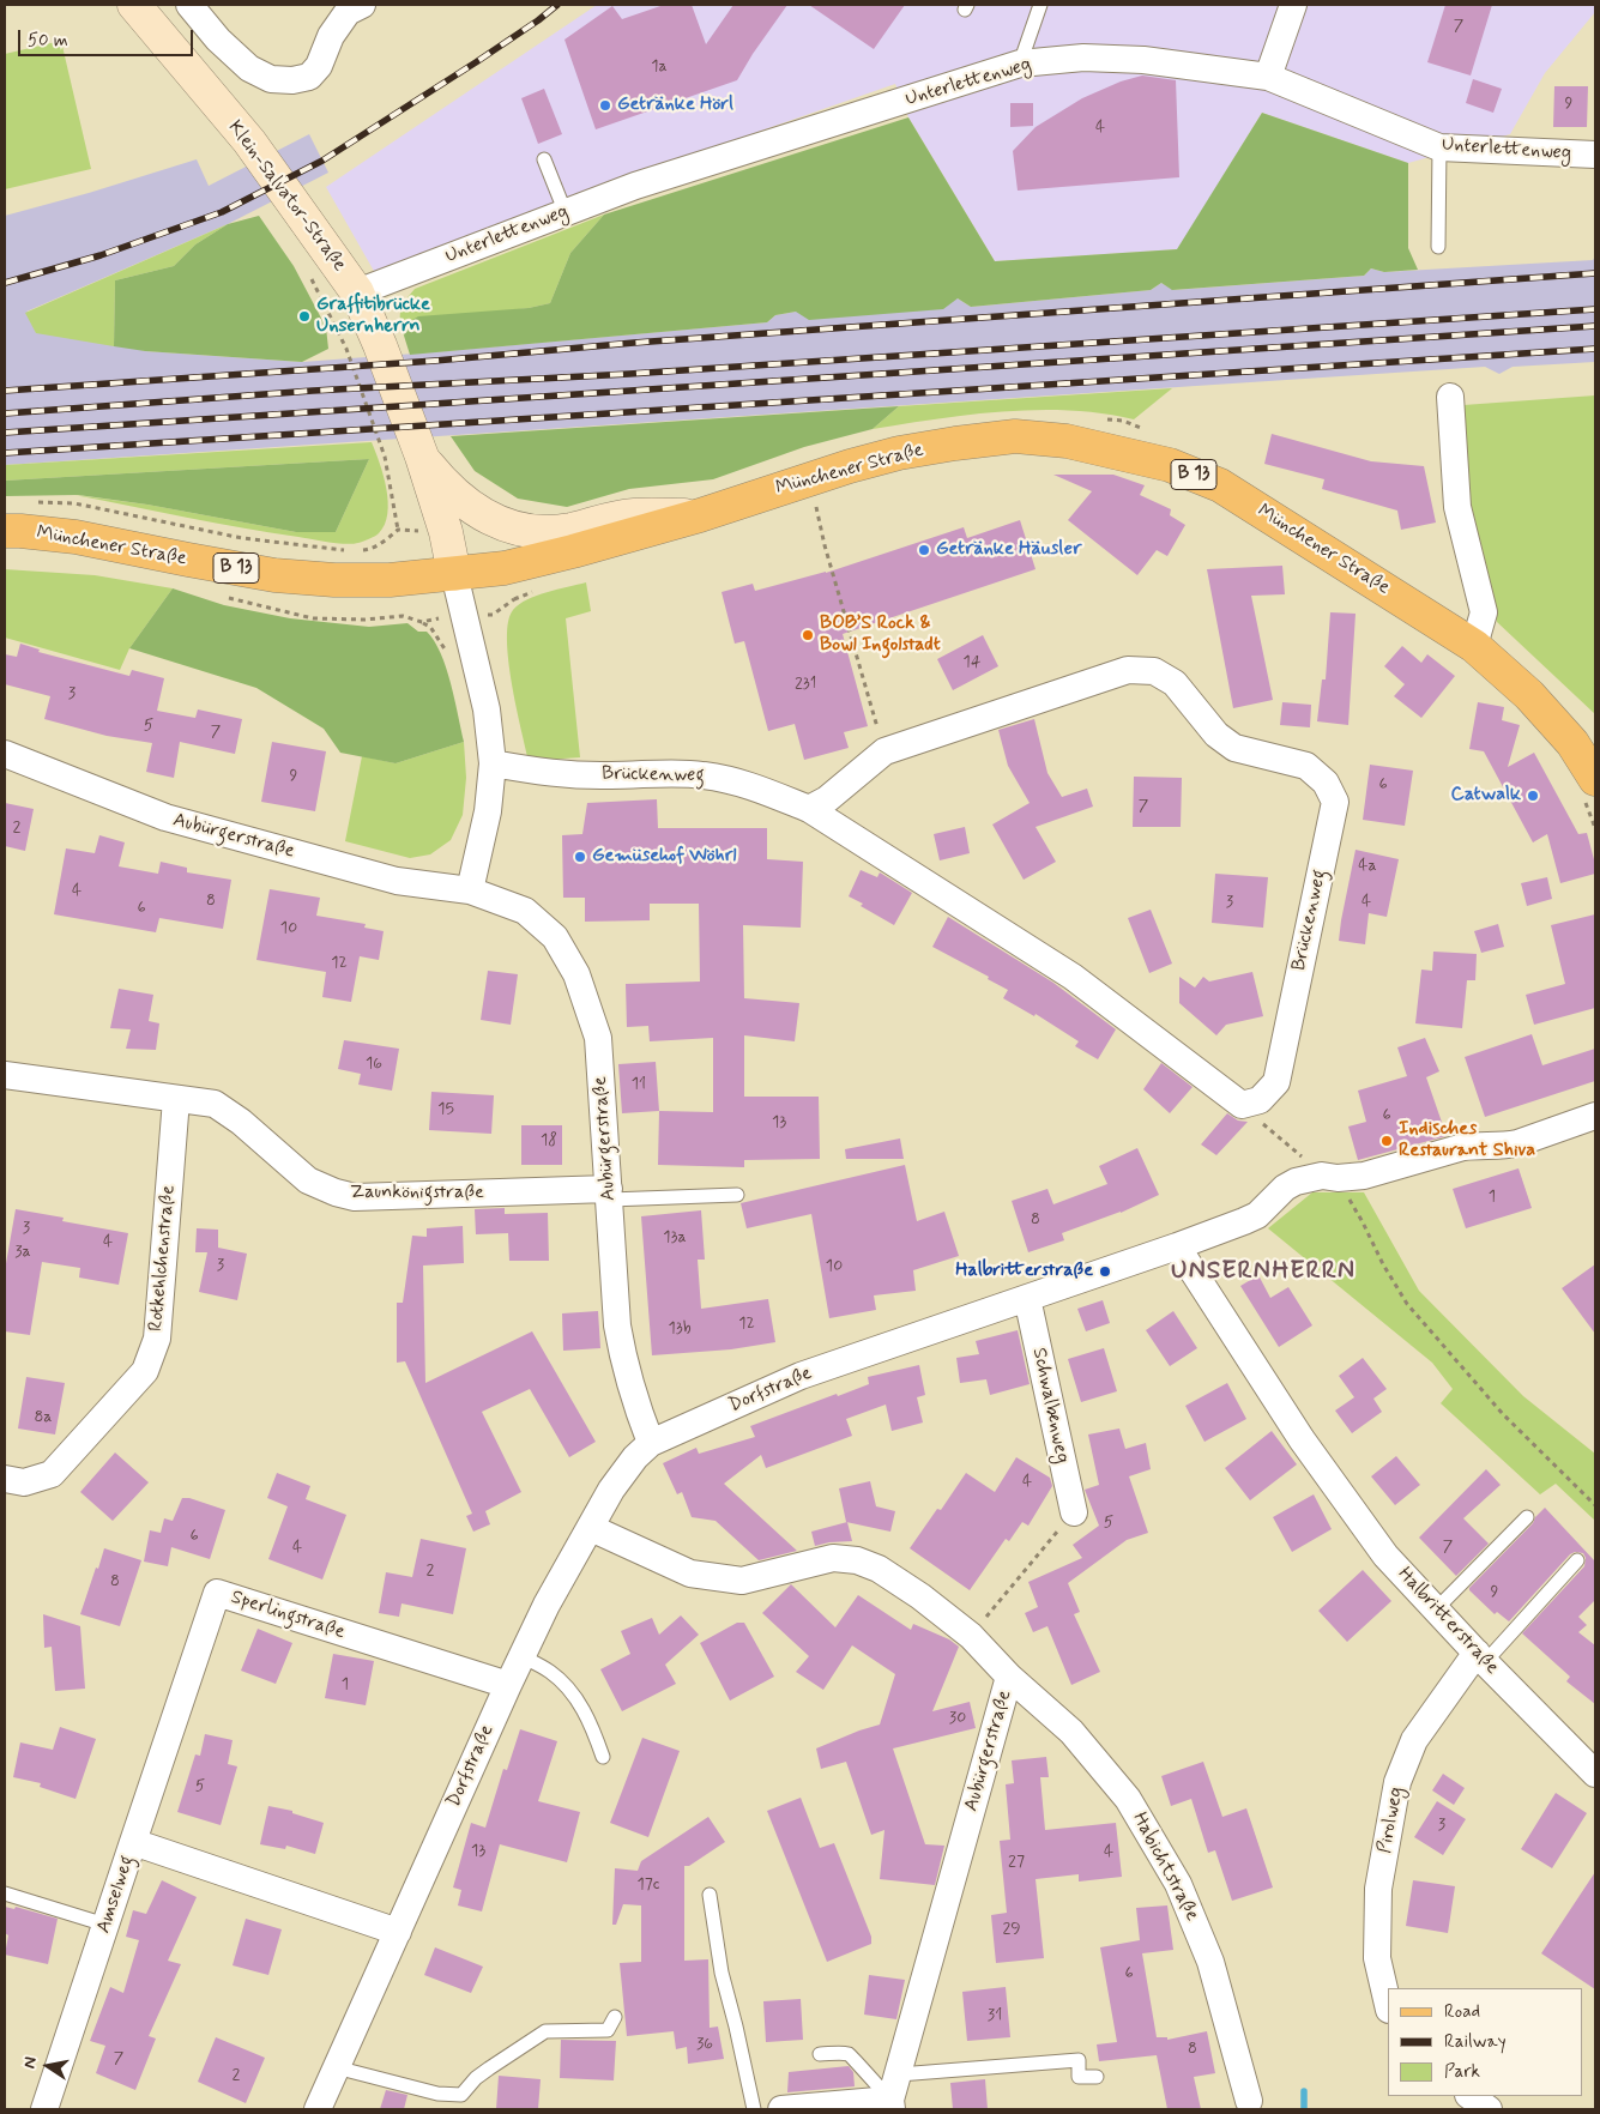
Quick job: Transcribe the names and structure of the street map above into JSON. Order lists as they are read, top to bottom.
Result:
{
  "streets": {
    "main road": ["Klein-Salvator-Straße", "Münchener Straße", "B 13"],
    "street": [
      "Unterlettenweg",
      "Brückenweg",
      "Aubürgerstraße",
      "Zaunkönigstraße",
      "Rotkehlchenstraße",
      "Dorfstraße",
      "Schwalbenweg",
      "Sperlingstraße",
      "Halbritterstraße",
      "Pirolweg",
      "Habichtstraße",
      "Amselweg"
    ]
  },
  "crossings": [
    ["Unterlettenweg", "Klein-Salvator-Straße"],
    ["Klein-Salvator-Straße", "Münchener Straße"],
    ["Klein-Salvator-Straße", "Brückenweg"],
    ["Aubürgerstraße", "Zaunkönigstraße"],
    ["Aubürgerstraße", "Dorfstraße"],
    ["Aubürgerstraße", "Habichtstraße"],
    ["Zaunkönigstraße", "Rotkehlchenstraße"],
    ["Dorfstraße", "Schwalbenweg"],
    ["Dorfstraße", "Sperlingstraße"],
    ["Dorfstraße", "Halbritterstraße"],
    ["Dorfstraße", "Amselweg"],
    ["Sperlingstraße", "Amselweg"],
    ["Halbritterstraße", "Pirolweg"]
  ],
  "districts": ["UNSERNHERRN"],
  "places": [
    "Getränke Hörl",
    "Graffitibrücke Unsernherrn",
    "Getränke Häusler",
    "BOB’S Rock & Bowl Ingolstadt",
    "Catwalk",
    "Gemüsehof Wöhrl",
    "Indisches Restaurant Shiva",
    "Halbritterstraße"
  ],
  "house_numbers": [
    "7",
    "1a",
    "9",
    "4",
    "14",
    "231",
    "3",
    "5",
    "7",
    "9",
    "6",
    "7",
    "2",
    "4a",
    "4",
    "8",
    "3",
    "4",
    "6",
    "10",
    "12",
    "16",
    "11",
    "15",
    "6",
    "13",
    "18",
    "1",
    "8",
    "3",
    "13a",
    "4",
    "3a",
    "3",
    "10",
    "12",
    "13b",
    "8a",
    "4",
    "5",
    "6",
    "7",
    "4",
    "2",
    "8",
    "9",
    "1",
    "30",
    "5",
    "3",
    "13",
    "4",
    "27",
    "17c",
    "29",
    "6",
    "31",
    "36",
    "8",
    "7",
    "2"
  ],
  "legend": ["Road", "Railway", "Park"],
  "scale_bar": "50 m",
  "north": "left"
}
